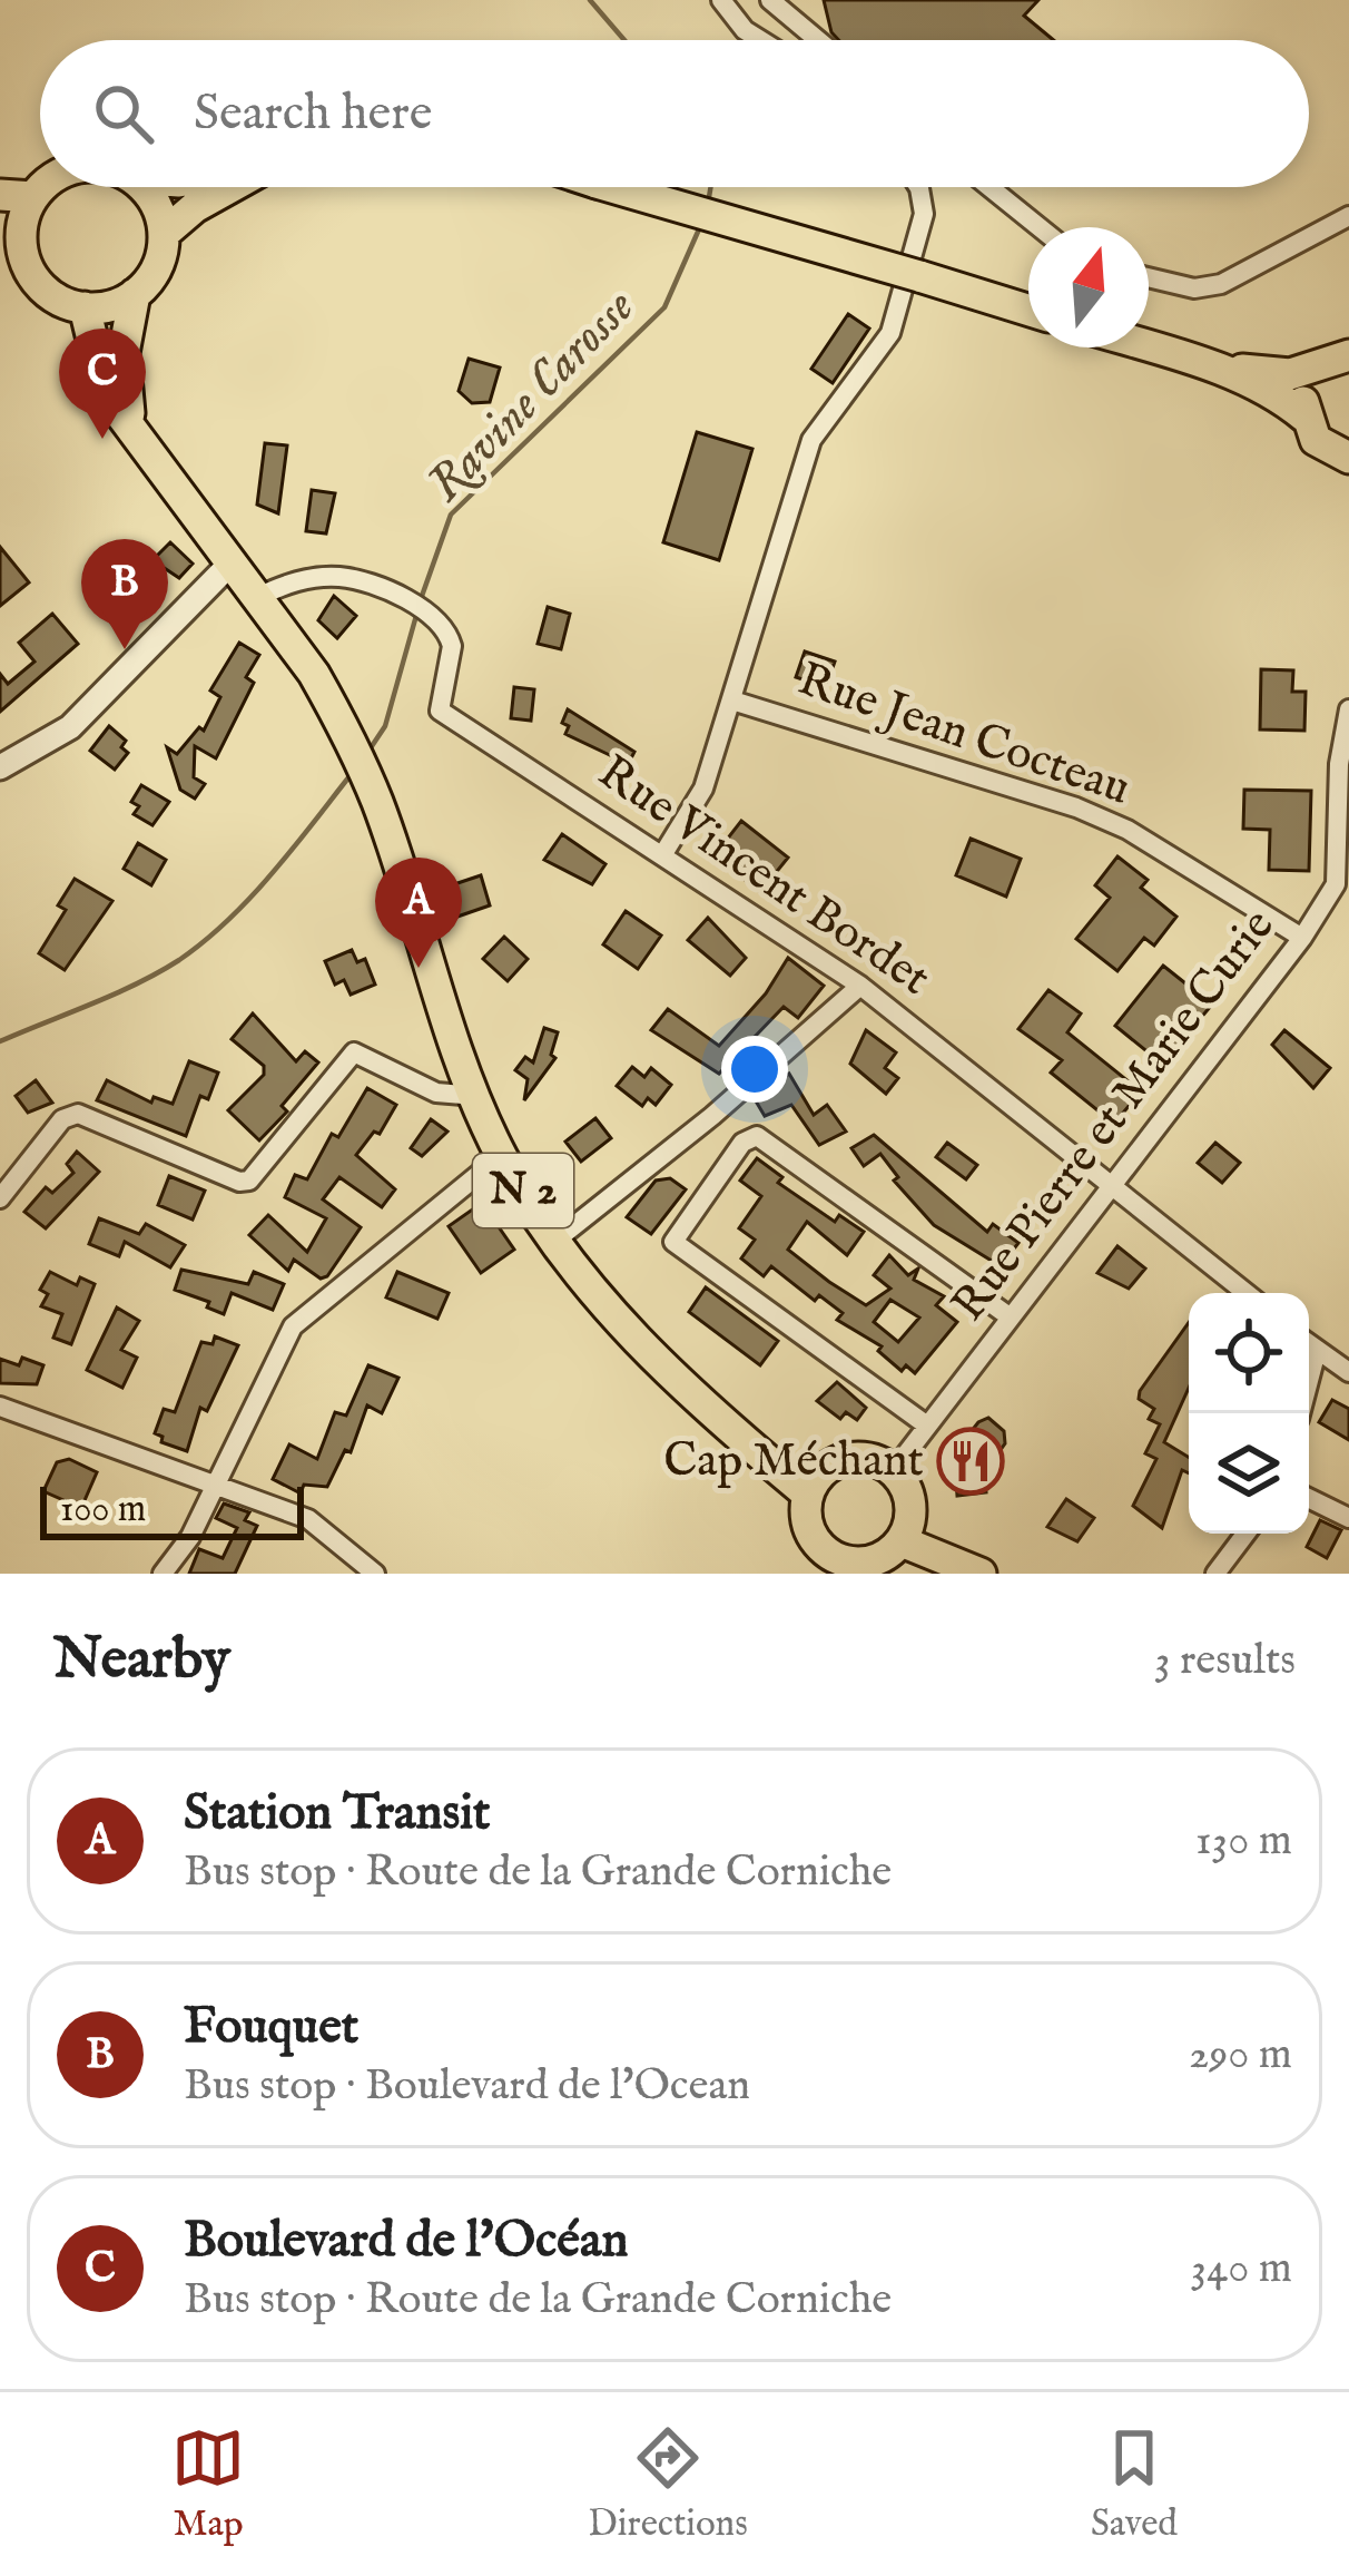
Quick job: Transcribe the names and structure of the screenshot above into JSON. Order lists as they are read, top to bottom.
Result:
{
  "streets": {
    "main road": ["N 2"],
    "street": ["Rue Jean Cocteau", "Rue Vincent Bordet", "Rue Pierre et Marie Curie"]
  },
  "crossings": [
    ["Rue Jean Cocteau", "Rue Vincent Bordet"],
    ["Rue Jean Cocteau", "Rue Pierre et Marie Curie"],
    ["Rue Vincent Bordet", "Rue Pierre et Marie Curie"],
    ["Rue Vincent Bordet", "N 2"],
    ["Rue Pierre et Marie Curie", "N 2"]
  ],
  "water": ["Ravine Carosse"],
  "places": {
    "restaurant": ["Cap Méchant"]
  },
  "scale_bar": "100 m",
  "north": "top",
  "page": {
    "search": "Search here",
    "pins": ["C", "B", "A"],
    "scale": "100 m",
    "heading": ["Nearby", "3 results"],
    "list": [
      {
        "mark": "A",
        "name": "Station Transit",
        "note": "Bus stop · Route de la Grande Corniche",
        "value": "130 m"
      },
      {
        "mark": "B",
        "name": "Fouquet",
        "note": "Bus stop · Boulevard de l'Ocean",
        "value": "290 m"
      },
      {
        "mark": "C",
        "name": "Boulevard de l'Océan",
        "note": "Bus stop · Route de la Grande Corniche",
        "value": "340 m"
      }
    ],
    "nav": ["Map", "Directions", "Saved"]
  }
}
